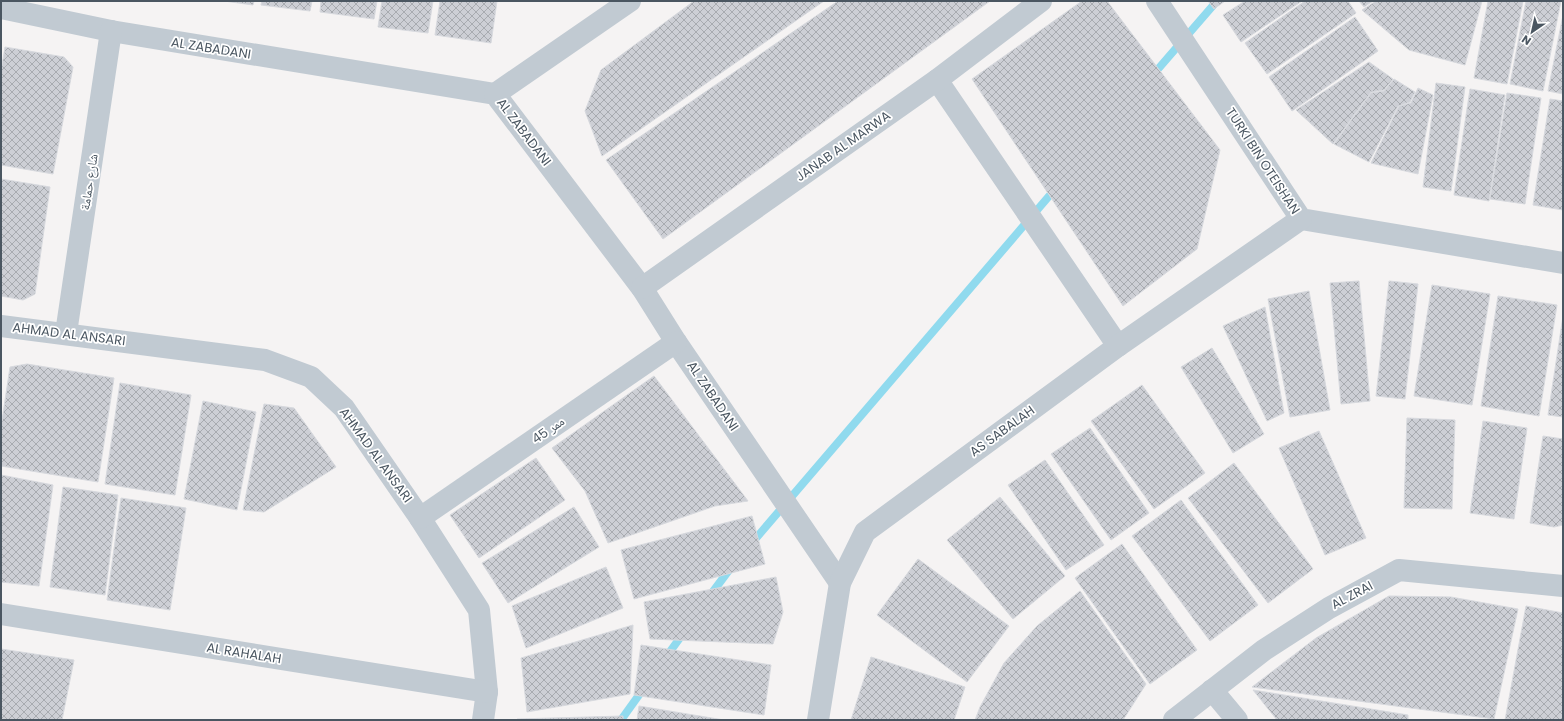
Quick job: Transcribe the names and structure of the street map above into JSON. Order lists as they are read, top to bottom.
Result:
{
  "streets": {
    "street": [
      "AL ZABADANI",
      "JANAB AL MARWA",
      "TURKI BIN OTEISHAN",
      "شارع حمامة",
      "AHMAD AL ANSARI",
      "ممر 45",
      "AS SABALAH",
      "AL ZRAI",
      "AL RAHALAH"
    ]
  },
  "crossings": [
    ["AL ZABADANI", "JANAB AL MARWA"],
    ["AL ZABADANI", "شارع حمامة"],
    ["AL ZABADANI", "ممر 45"],
    ["AL ZABADANI", "AS SABALAH"],
    ["TURKI BIN OTEISHAN", "AS SABALAH"],
    ["شارع حمامة", "AHMAD AL ANSARI"],
    ["AHMAD AL ANSARI", "ممر 45"],
    ["AHMAD AL ANSARI", "AL RAHALAH"]
  ],
  "north": "bottom left"
}
